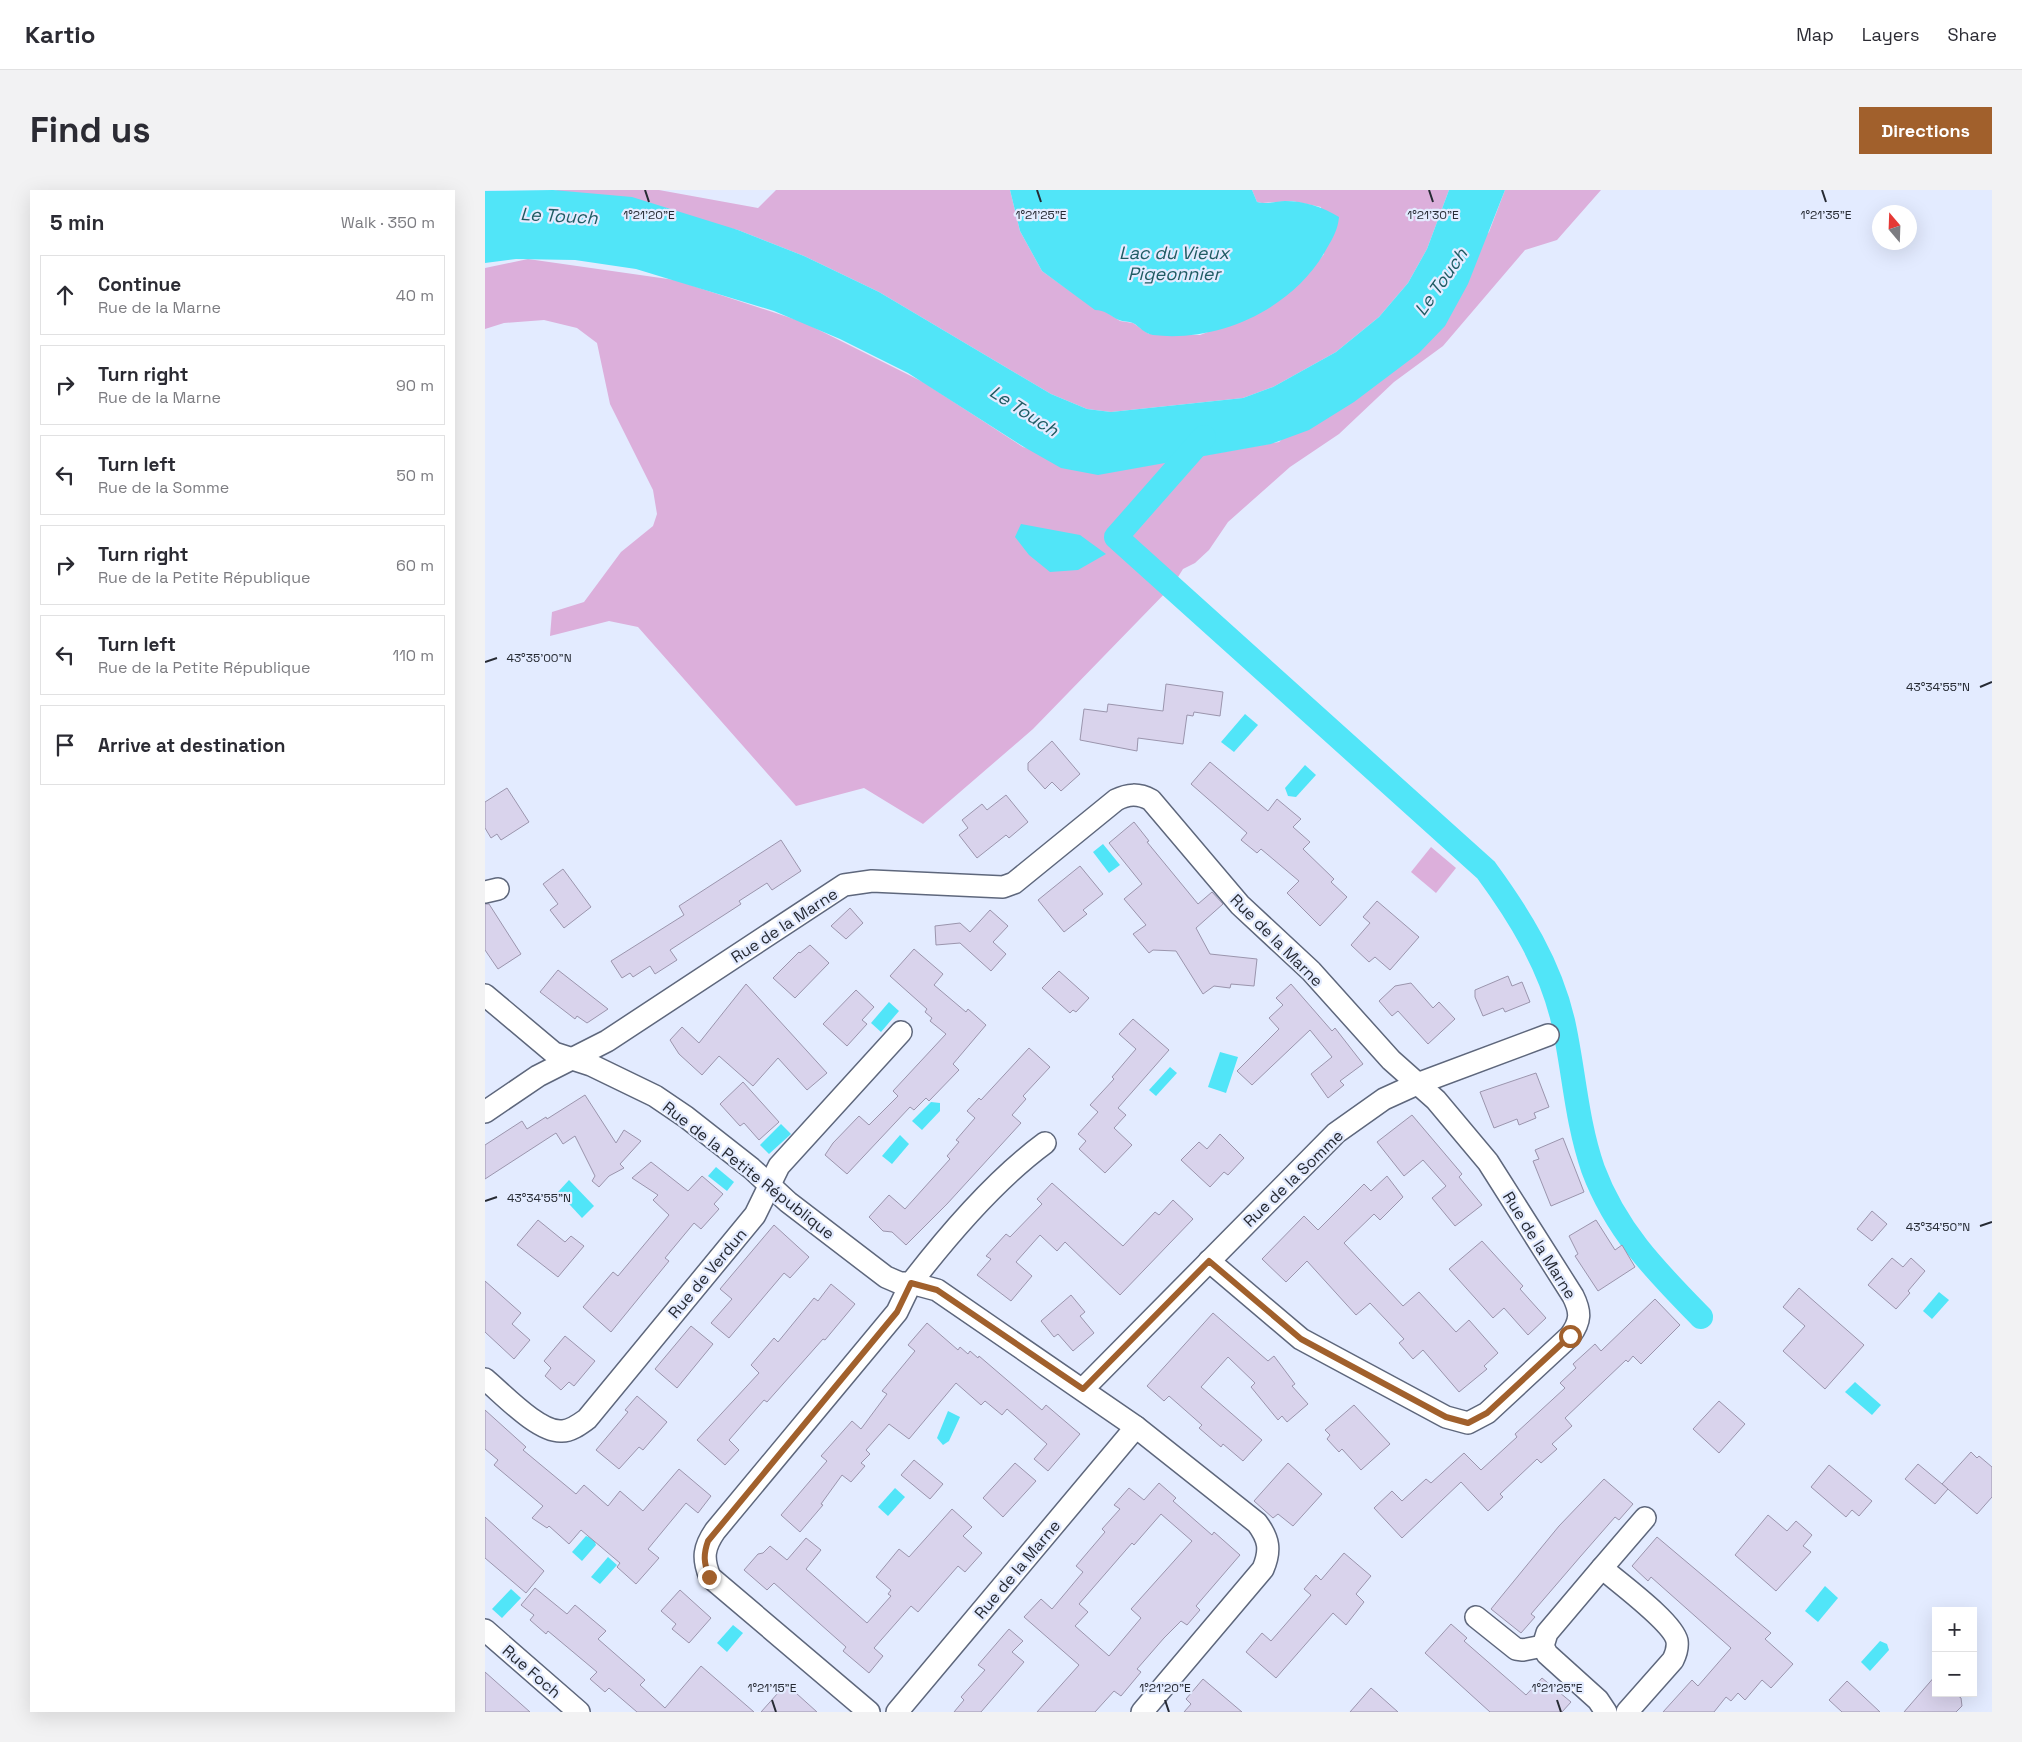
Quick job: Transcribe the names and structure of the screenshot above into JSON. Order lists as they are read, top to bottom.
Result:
{
  "streets": {
    "street": [
      "Rue de la Marne",
      "Rue de la Petite République",
      "Rue de la Somme",
      "Rue de Verdun",
      "Rue Foch"
    ]
  },
  "crossings": [
    ["Rue de la Marne", "Rue de la Petite République"],
    ["Rue de la Marne", "Rue de la Somme"],
    ["Rue de la Petite République", "Rue de la Somme"],
    ["Rue de la Petite République", "Rue de Verdun"]
  ],
  "water": ["Le Touch", "Lac du Vieux Pigeonnier"],
  "north": "top",
  "page": {
    "header": "Kartio",
    "nav": ["Map", "Layers", "Share"],
    "buttons": "Directions",
    "title": "Find us",
    "heading": ["5 min", "Walk · 350 m"],
    "list": [
      ["Continue", "Rue de la Marne", "40 m"],
      ["Turn right", "Rue de la Marne", "90 m"],
      ["Turn left", "Rue de la Somme", "50 m"],
      ["Turn right", "Rue de la Petite République", "60 m"],
      ["Turn left", "Rue de la Petite République", "110 m"],
      "Arrive at destination"
    ],
    "map_buttons": ["+", "−"]
  },
  "coordinates": [
    "1°21'20\"E",
    "1°21'25\"E",
    "1°21'30\"E",
    "1°21'35\"E",
    "43°35'00\"N",
    "43°34'55\"N",
    "43°34'50\"N",
    "1°21'15\"E"
  ]
}
